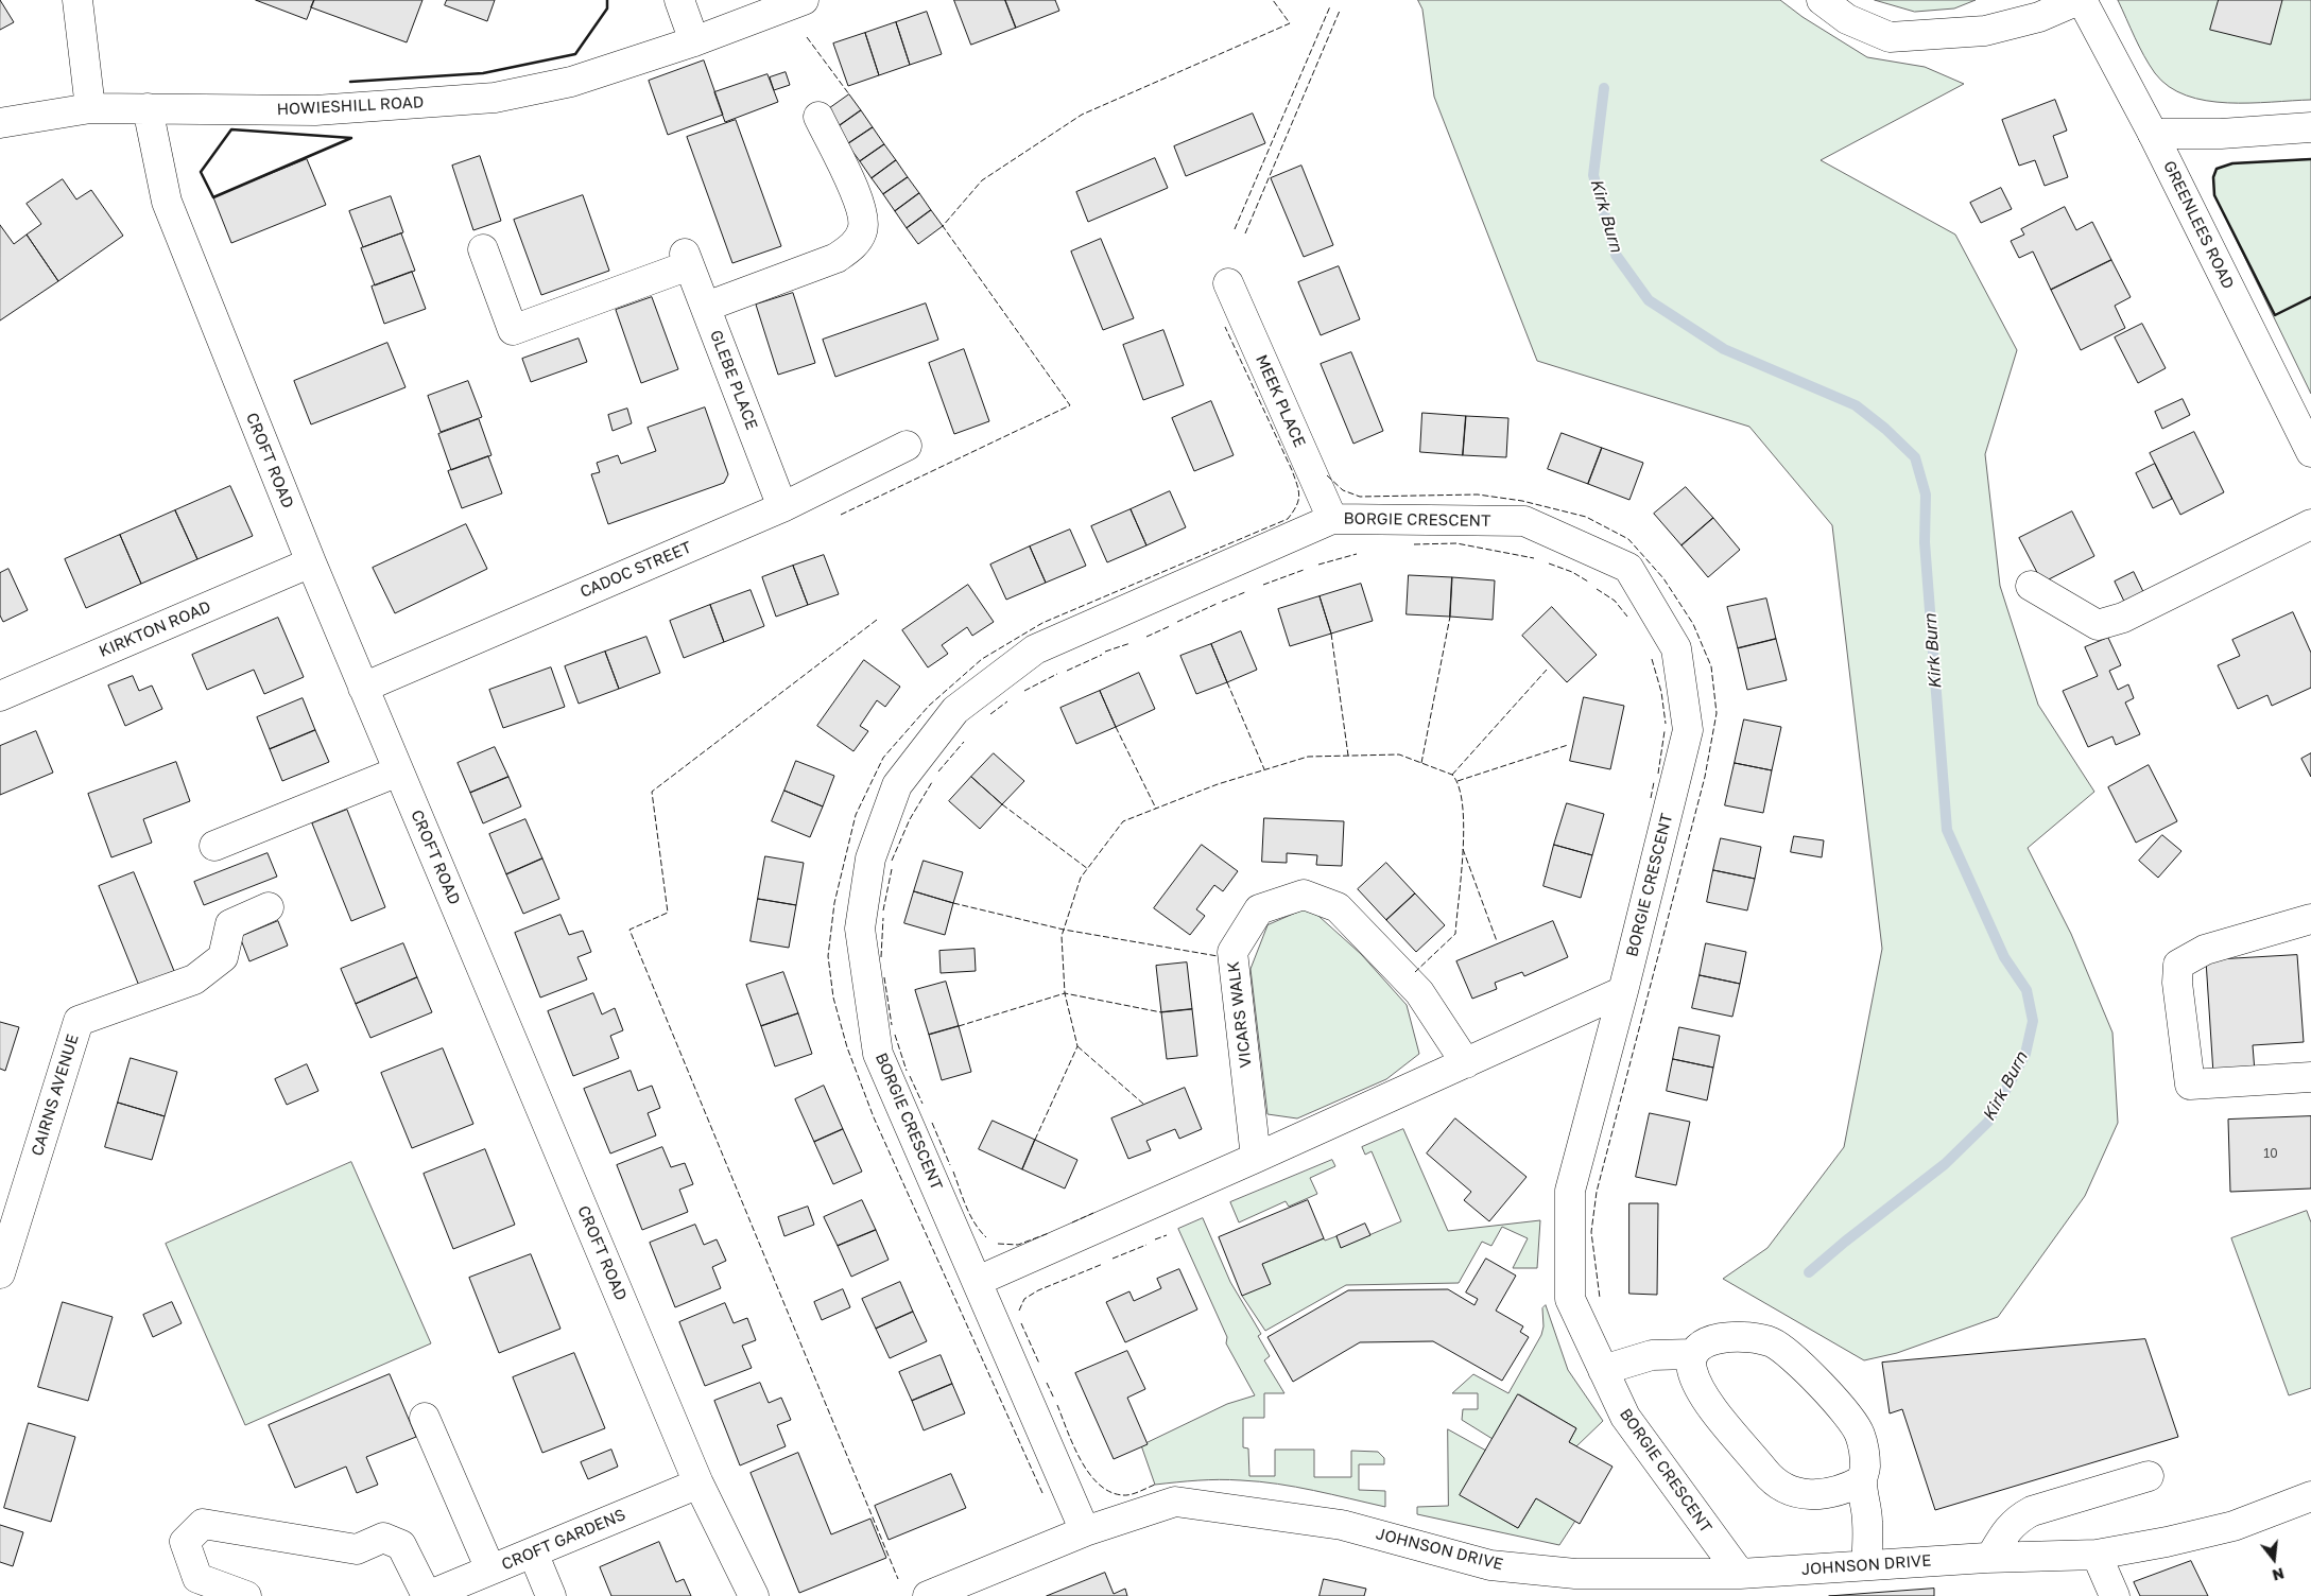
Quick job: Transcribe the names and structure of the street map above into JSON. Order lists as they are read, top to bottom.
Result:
{
  "streets": {
    "street": [
      "HOWIESHILL ROAD",
      "GREENLEES ROAD",
      "GLEBE PLACE",
      "MEEK PLACE",
      "CROFT ROAD",
      "BORGIE CRESCENT",
      "CADOC STREET",
      "KIRKTON ROAD",
      "VICARS WALK",
      "CAIRNS AVENUE",
      "CROFT GARDENS",
      "JOHNSON DRIVE"
    ]
  },
  "crossings": [
    ["HOWIESHILL ROAD", "CROFT ROAD"],
    ["GLEBE PLACE", "CADOC STREET"],
    ["MEEK PLACE", "BORGIE CRESCENT"],
    ["CROFT ROAD", "CADOC STREET"],
    ["CROFT ROAD", "KIRKTON ROAD"],
    ["CROFT ROAD", "CROFT GARDENS"],
    ["BORGIE CRESCENT", "JOHNSON DRIVE"]
  ],
  "water": ["Kirk Burn"],
  "house_numbers": ["10"],
  "north": "bottom"
}
